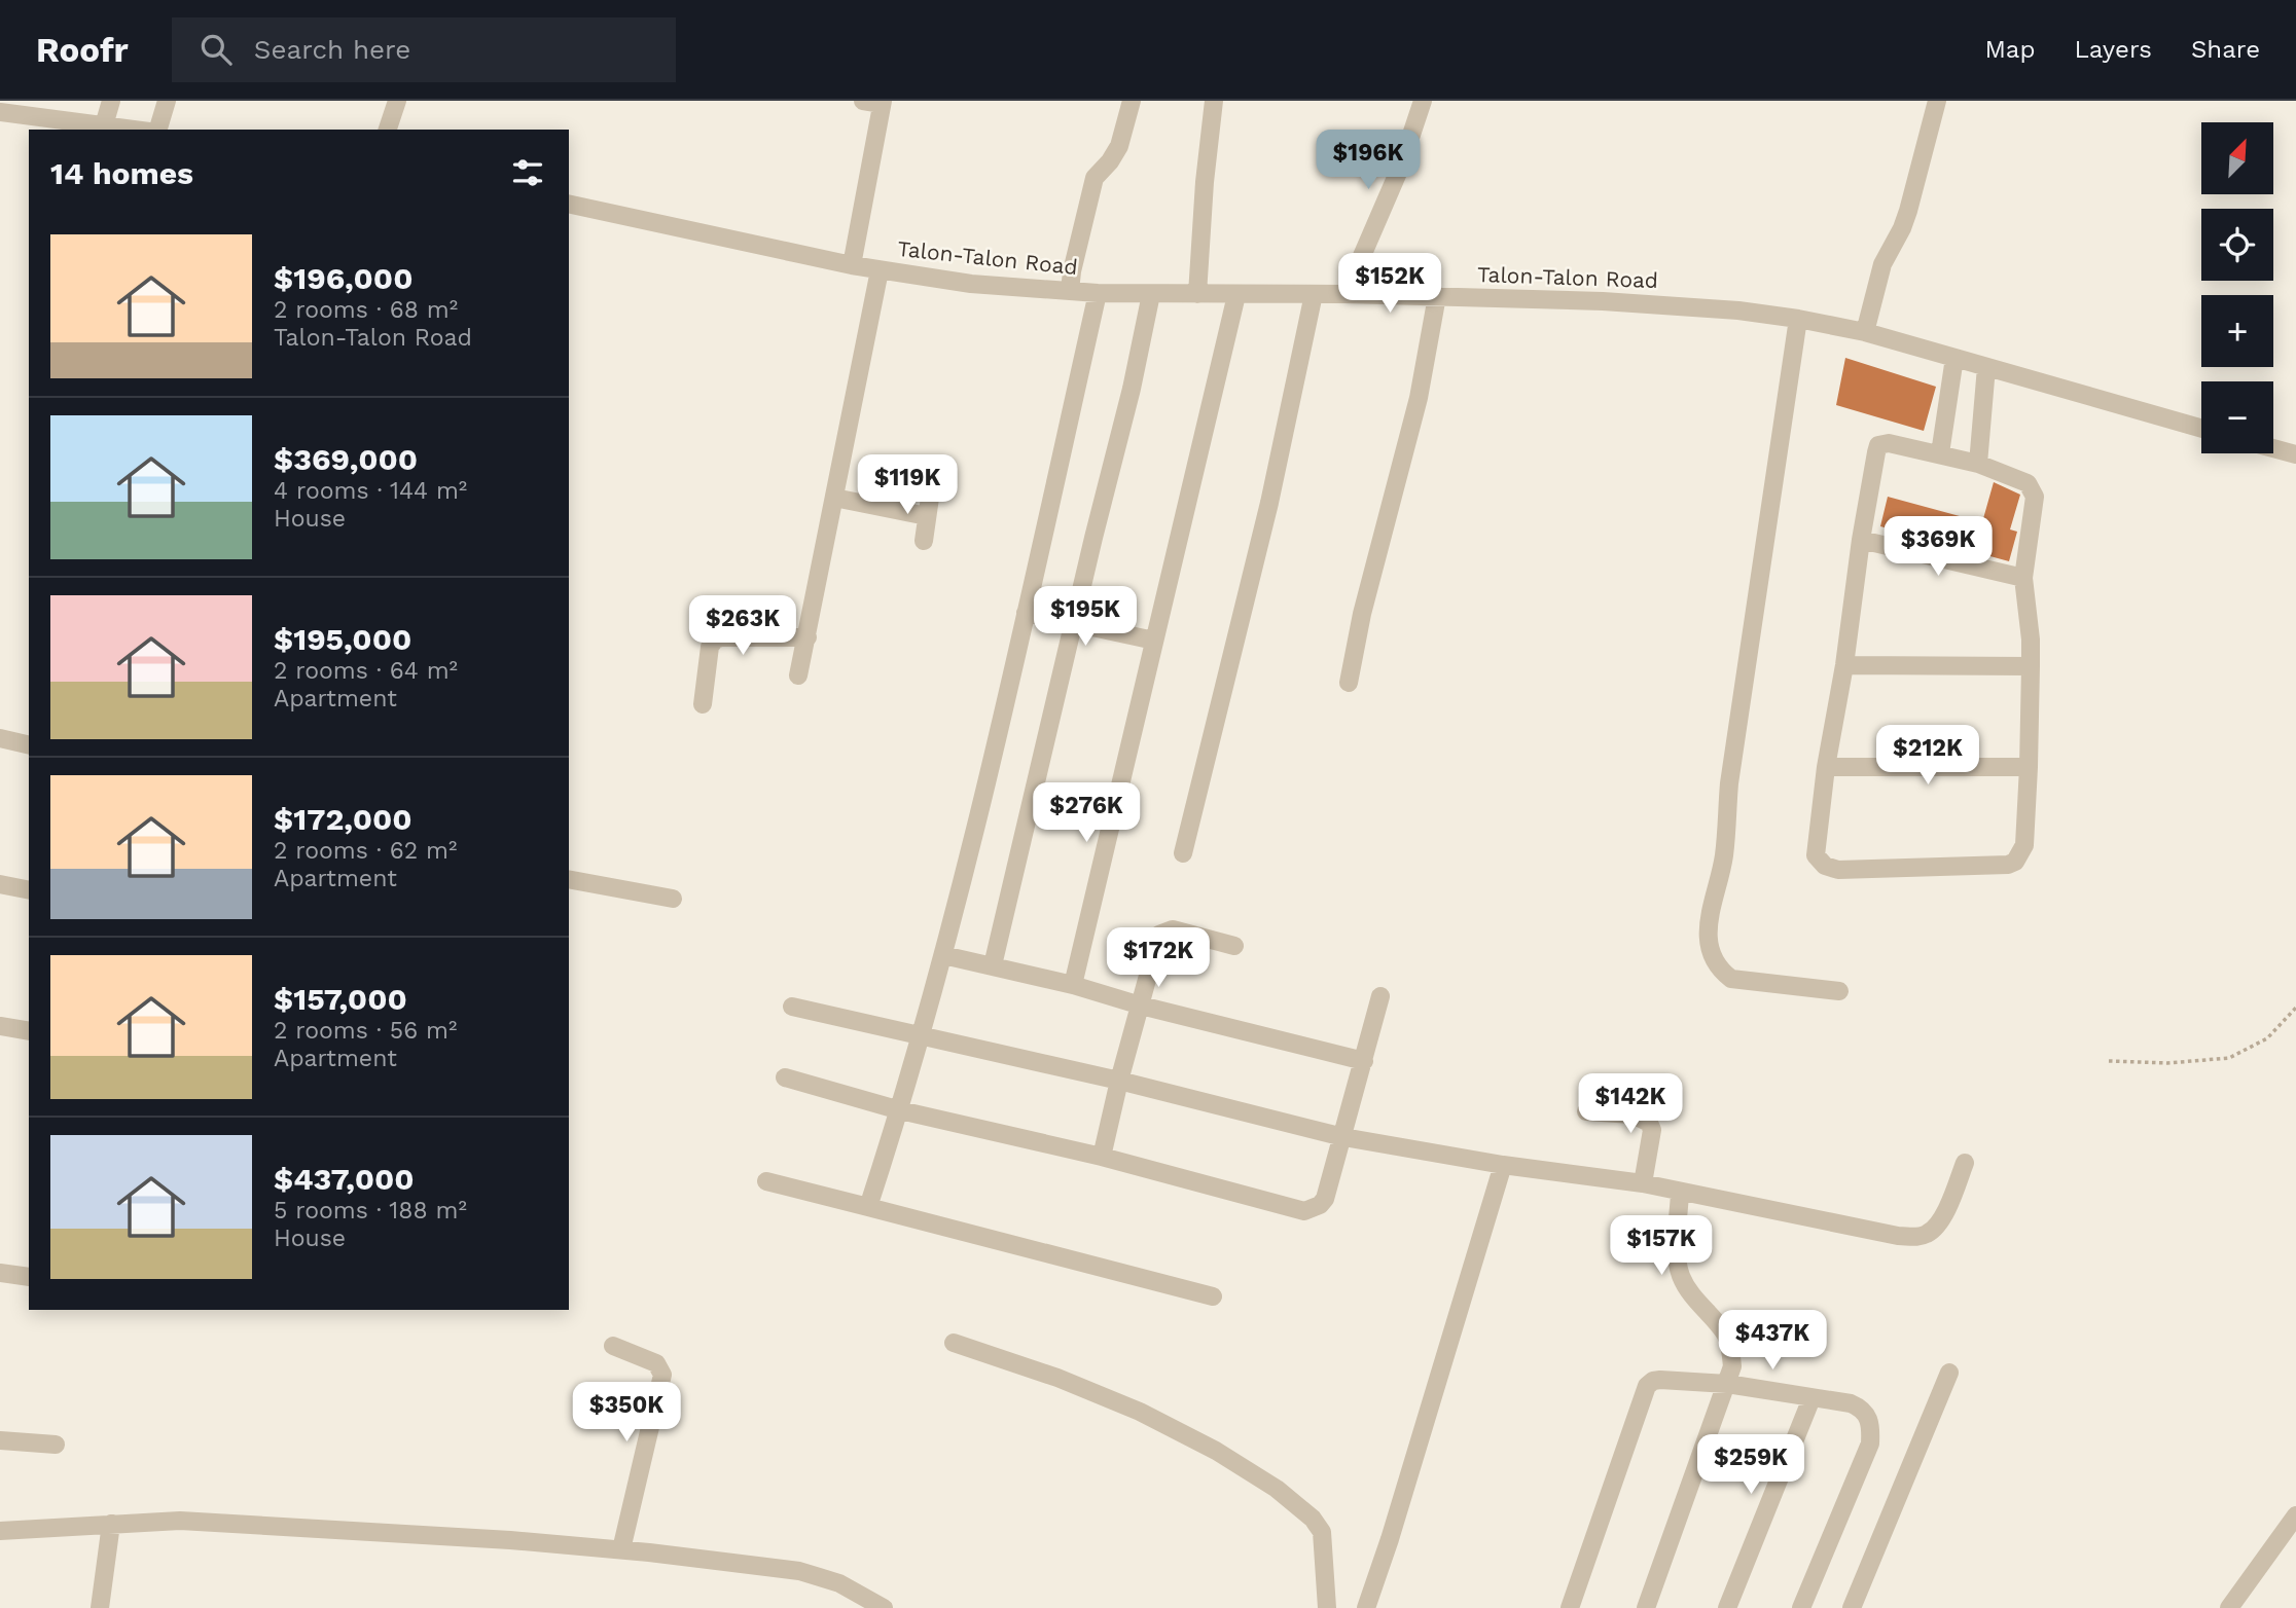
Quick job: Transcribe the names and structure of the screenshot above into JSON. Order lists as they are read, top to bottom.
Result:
{
  "streets": {
    "street": ["Talon-Talon Road"]
  },
  "north": "top right",
  "page": {
    "header": "Roofr",
    "search": "Search here",
    "nav": ["Map", "Layers", "Share"],
    "map_buttons": ["+", "−"],
    "price": [
      "$196K",
      "$152K",
      "$119K",
      "$369K",
      "$195K",
      "$263K",
      "$212K",
      "$276K",
      "$172K",
      "$142K",
      "$157K",
      "$437K",
      "$350K",
      "$259K"
    ],
    "heading": "14 homes",
    "list": [
      {
        "name": "$196,000",
        "note": "2 rooms · 68 m² · Talon-Talon Road"
      },
      {
        "name": "$369,000",
        "note": "4 rooms · 144 m² · House"
      },
      {
        "name": "$195,000",
        "note": "2 rooms · 64 m² · Apartment"
      },
      {
        "name": "$172,000",
        "note": "2 rooms · 62 m² · Apartment"
      },
      {
        "name": "$157,000",
        "note": "2 rooms · 56 m² · Apartment"
      },
      {
        "name": "$437,000",
        "note": "5 rooms · 188 m² · House"
      }
    ]
  }
}
